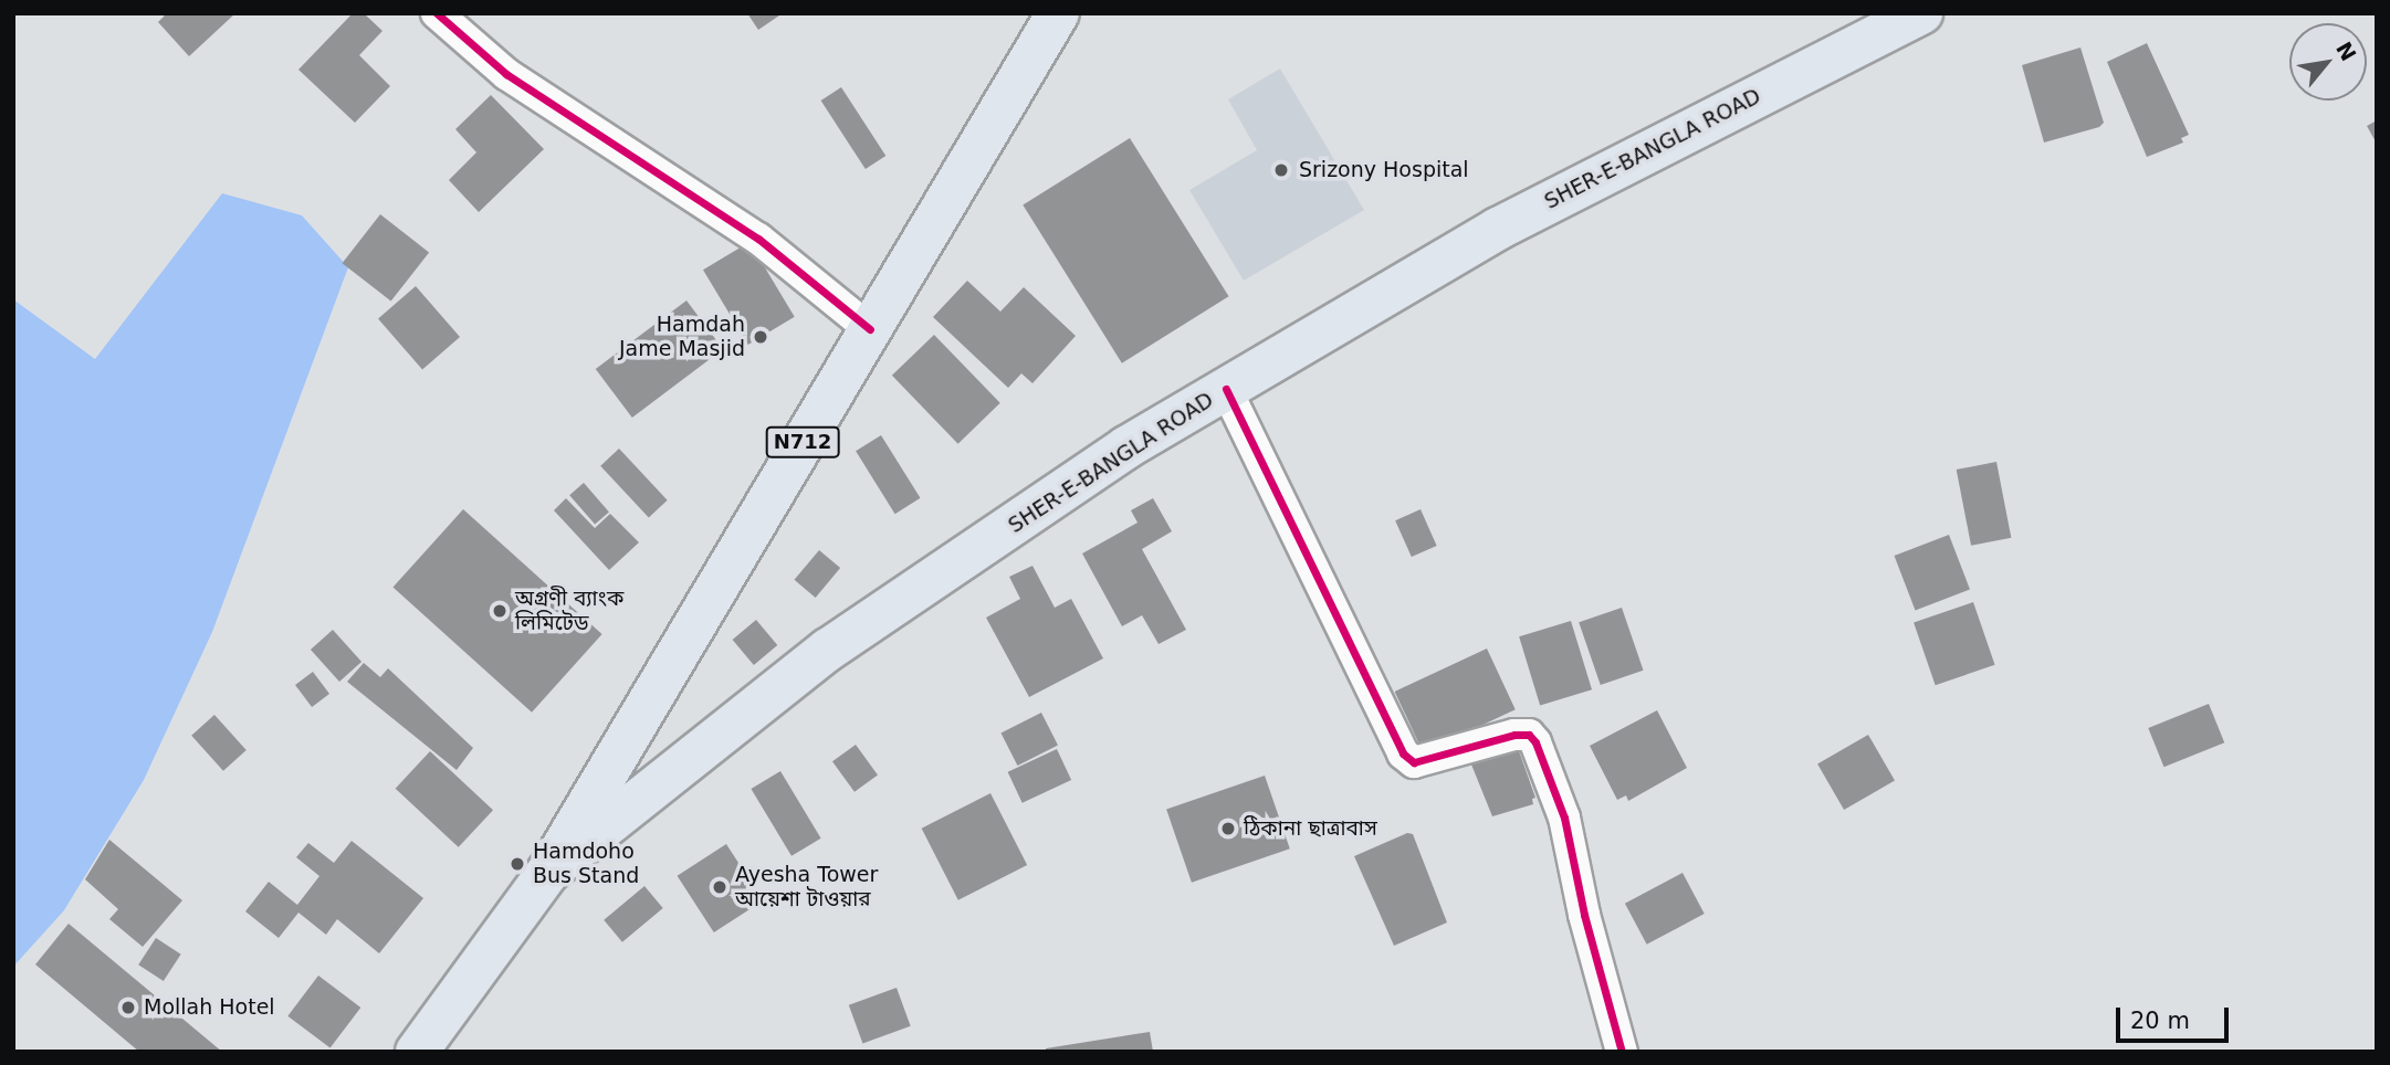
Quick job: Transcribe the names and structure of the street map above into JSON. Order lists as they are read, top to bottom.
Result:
{
  "streets": {
    "highway": ["SHER-E-BANGLA ROAD", "N712"]
  },
  "crossings": [
    ["SHER-E-BANGLA ROAD", "N712"]
  ],
  "places": [
    "Srizony Hospital",
    "Hamdah Jame Masjid",
    "অগ্রণী ব্যাংক লিমিটেড",
    "ঠিকানা ছাত্রাবাস",
    "Hamdoho Bus Stand",
    "Ayesha Tower আয়েশা টাওয়ার",
    "Mollah Hotel"
  ],
  "scale_bar": "20 m",
  "north": "top right"
}
